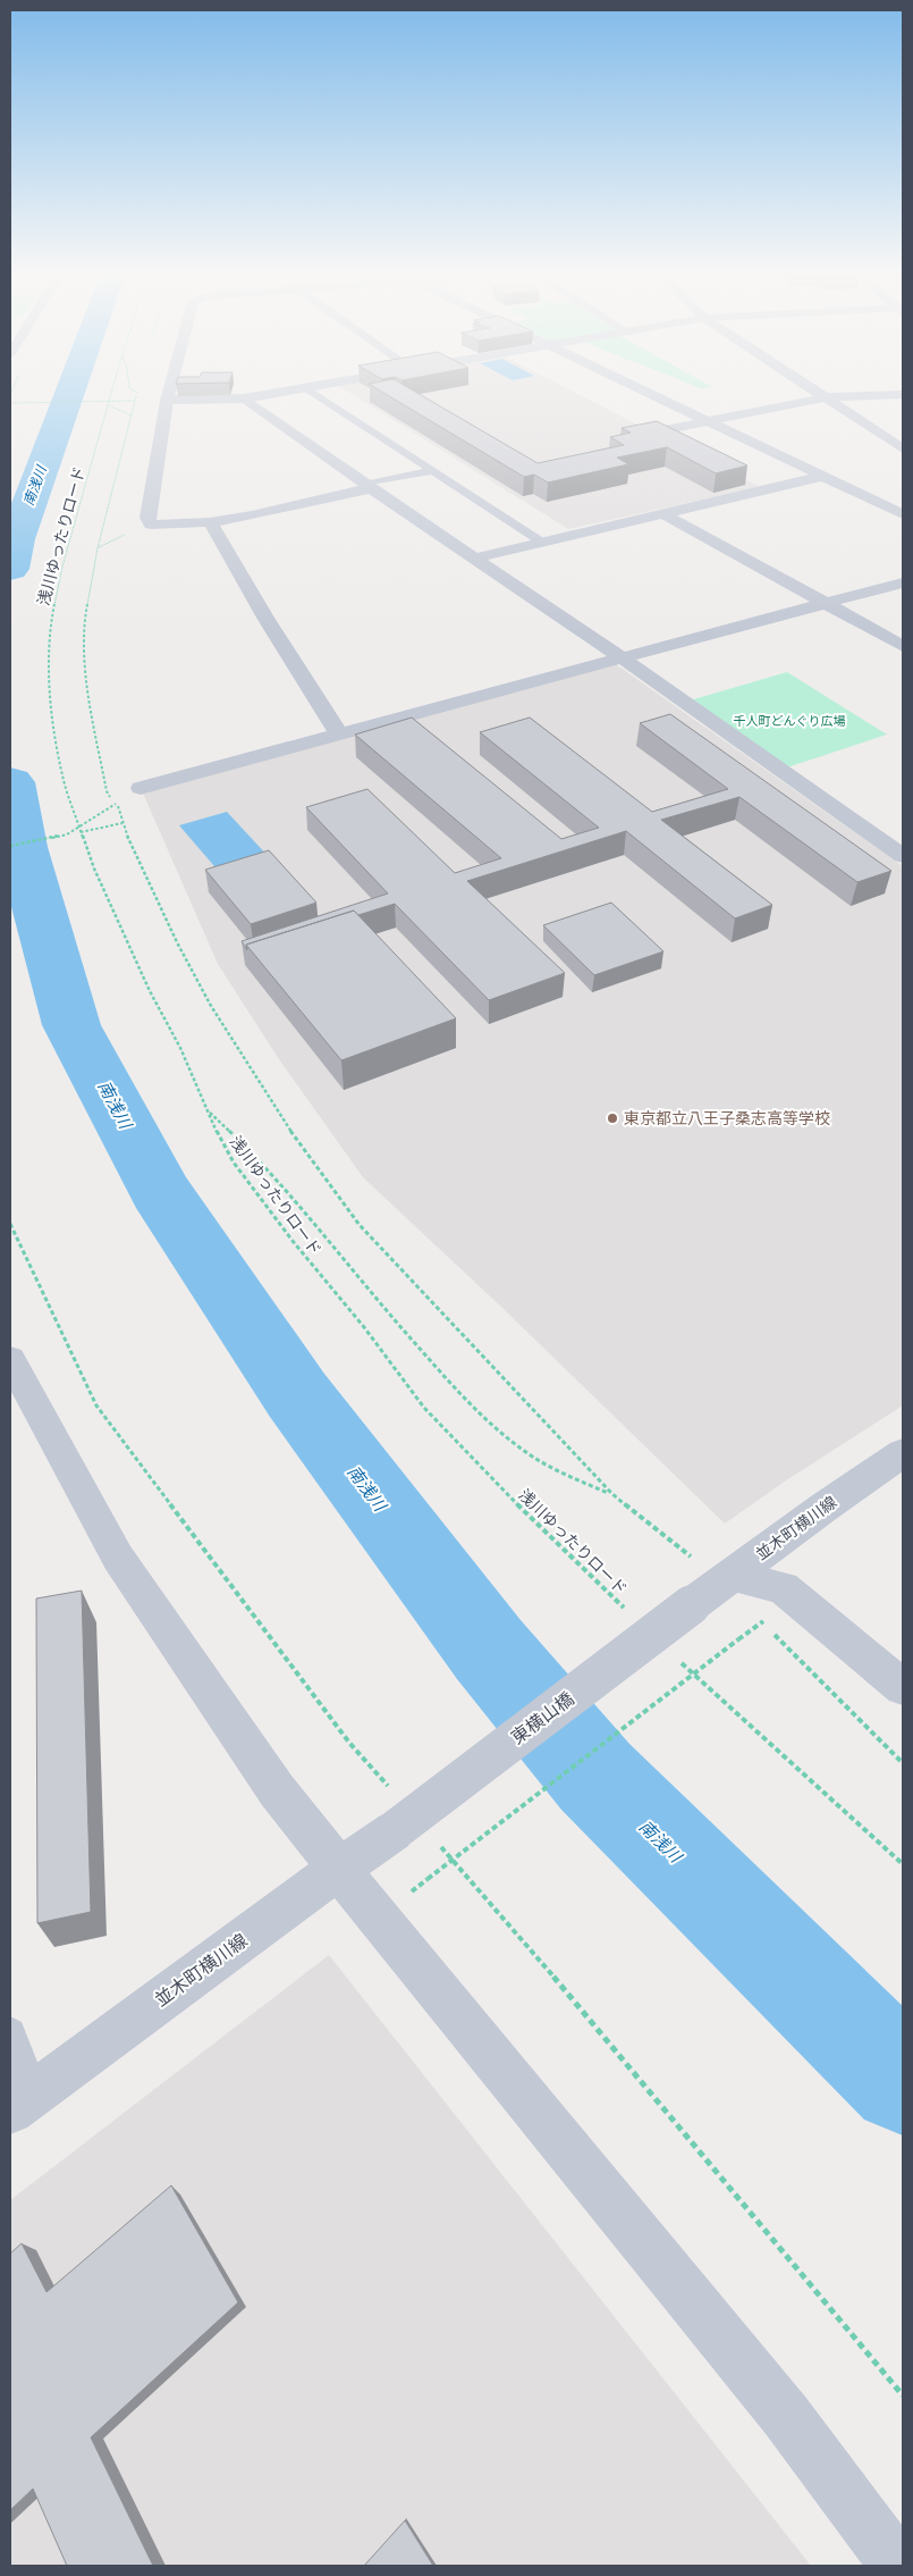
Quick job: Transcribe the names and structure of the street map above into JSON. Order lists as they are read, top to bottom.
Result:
{
  "streets": {
    "street": ["並木町横川線", "東横山橋"],
    "path": ["浅川ゆったりロード"]
  },
  "crossings": [
    ["並木町横川線", "東横山橋"]
  ],
  "water": ["南浅川"],
  "parks": ["千人町どんぐり広場"],
  "places": ["東京都立八王子桑志高等学校"]
}
